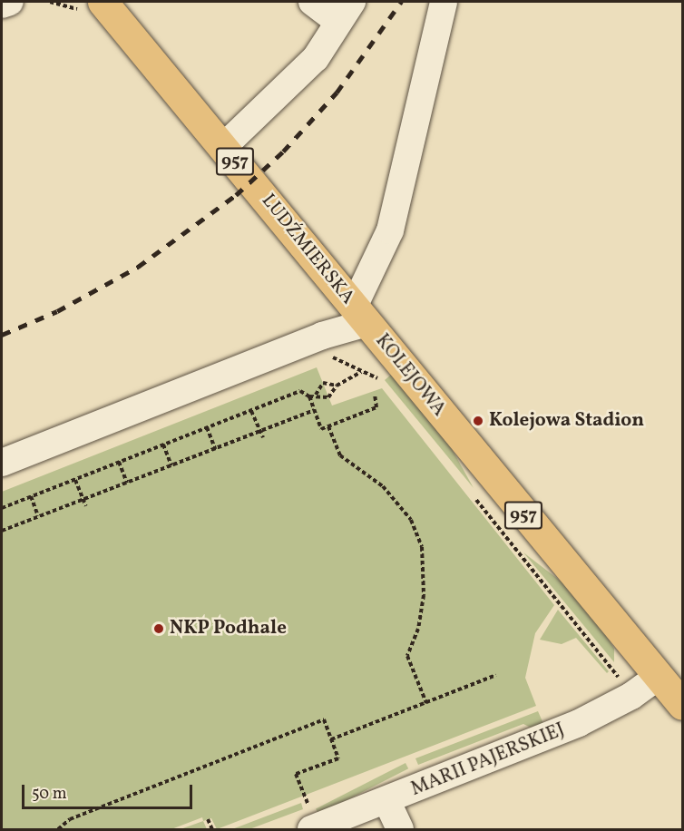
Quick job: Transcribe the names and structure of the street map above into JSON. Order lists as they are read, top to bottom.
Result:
{
  "streets": {
    "main road": ["957", "LUDŹMIERSKA", "KOLEJOWA"],
    "street": ["MARII PAJERSKIEJ"]
  },
  "crossings": [
    ["LUDŹMIERSKA", "KOLEJOWA"],
    ["KOLEJOWA", "MARII PAJERSKIEJ"]
  ],
  "places": ["Kolejowa Stadion", "NKP Podhale"],
  "scale_bar": "50 m"
}
